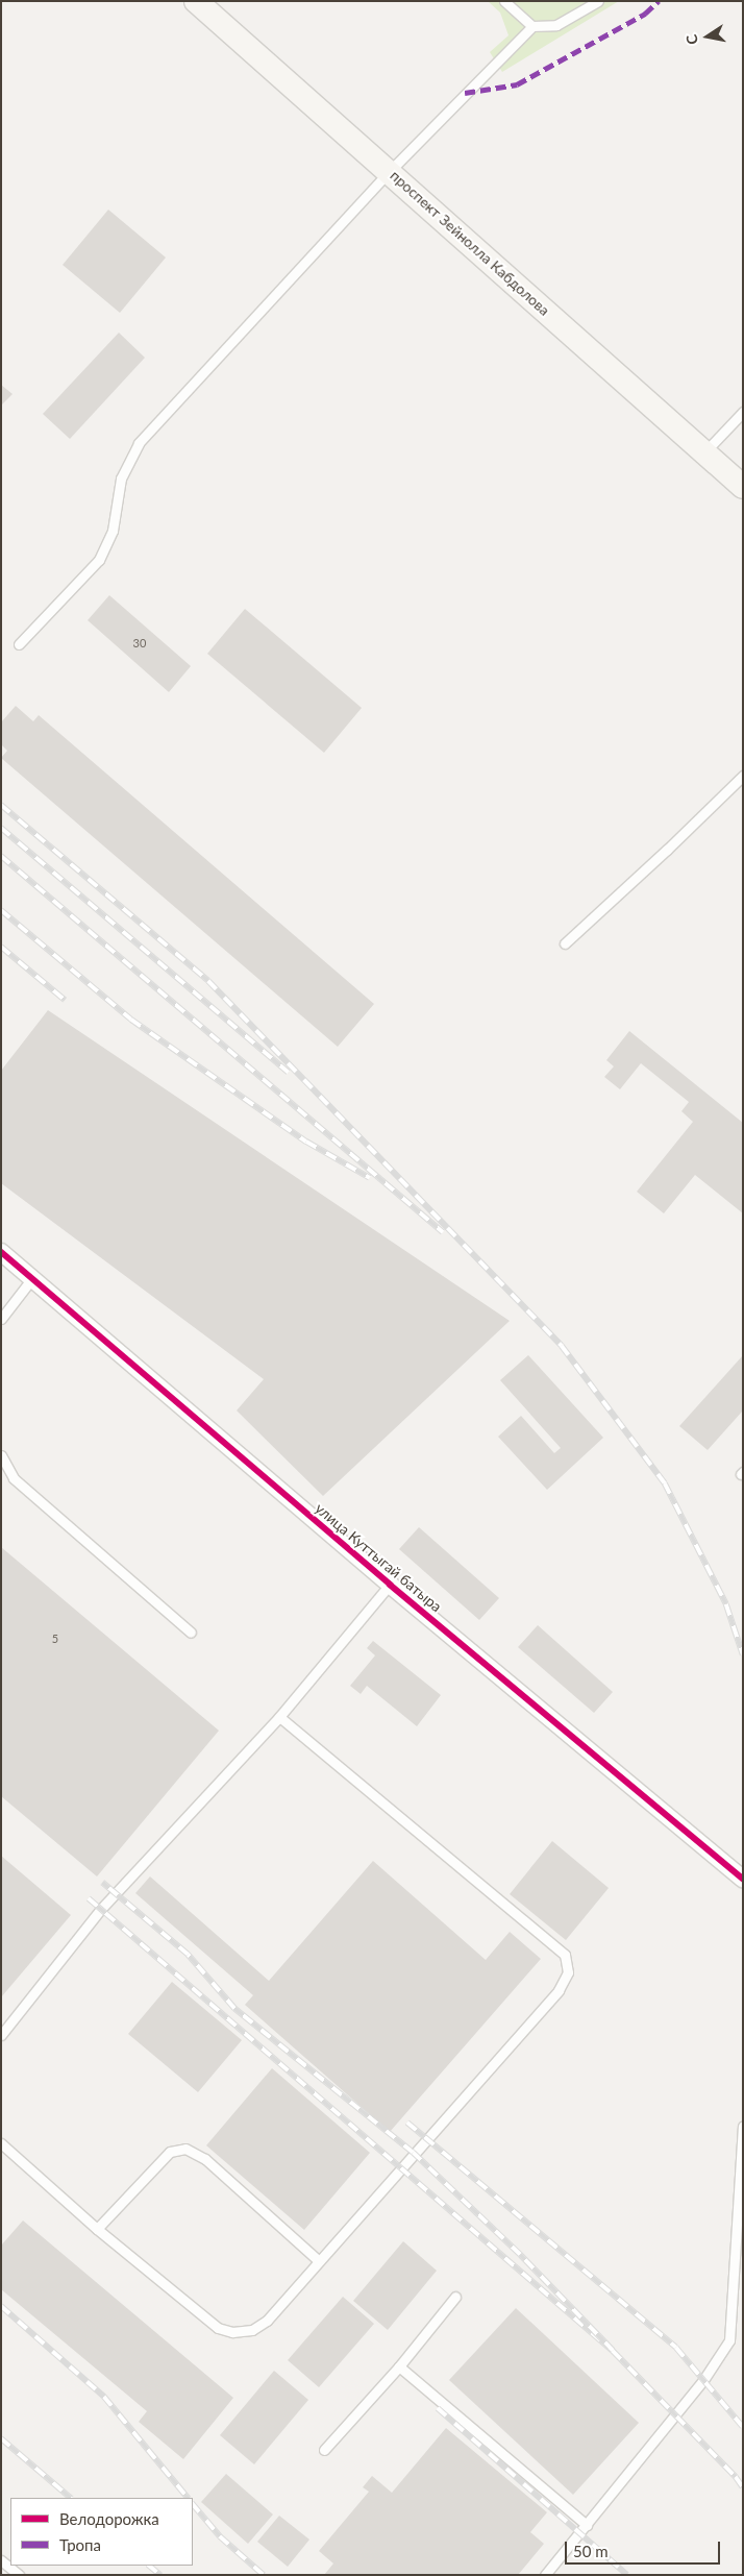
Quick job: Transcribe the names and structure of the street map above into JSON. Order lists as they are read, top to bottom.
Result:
{
  "streets": {
    "main road": ["проспект Зейнолла Кабдолова"],
    "street": ["улица Куттыгай батыра"]
  },
  "house_numbers": ["30", "5"],
  "legend": ["Велодорожка", "Тропа"],
  "scale_bar": "50 m",
  "north": "left"
}
